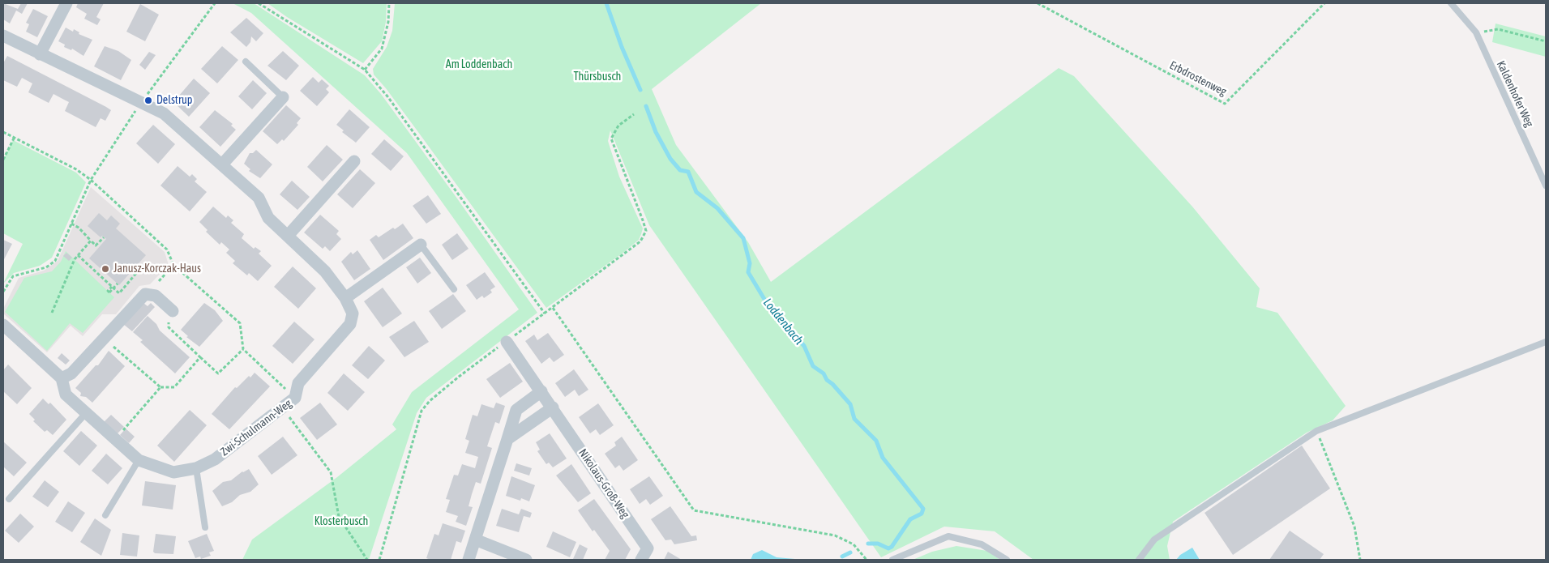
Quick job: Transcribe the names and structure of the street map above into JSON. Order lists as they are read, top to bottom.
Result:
{
  "streets": {
    "street": ["Zwi-Schulmann-Weg", "Nikolaus-Groß-Weg"],
    "lane": ["Kaldenhofer Weg"],
    "path": ["Erbdrostenweg"]
  },
  "water": ["Loddenbach"],
  "parks": ["Am Loddenbach", "Thürsbusch", "Klosterbusch"],
  "places": ["Delstrup", "Janusz-Korczak-Haus"]
}
